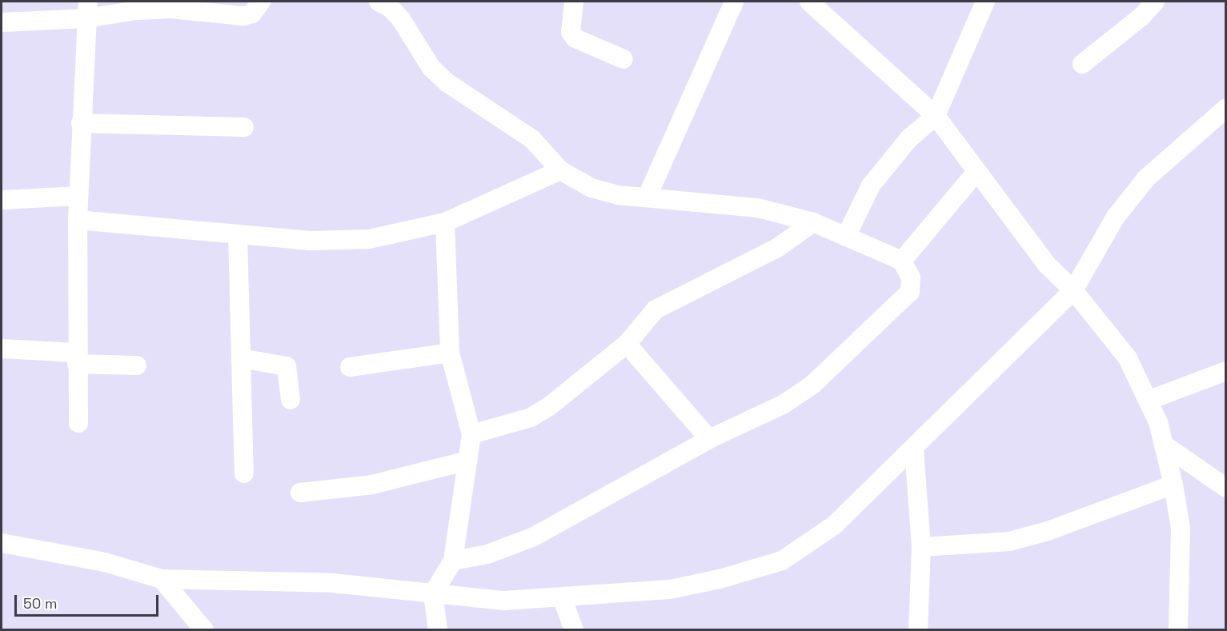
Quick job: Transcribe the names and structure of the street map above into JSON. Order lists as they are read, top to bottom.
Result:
{
  "scale_bar": "50 m"
}
